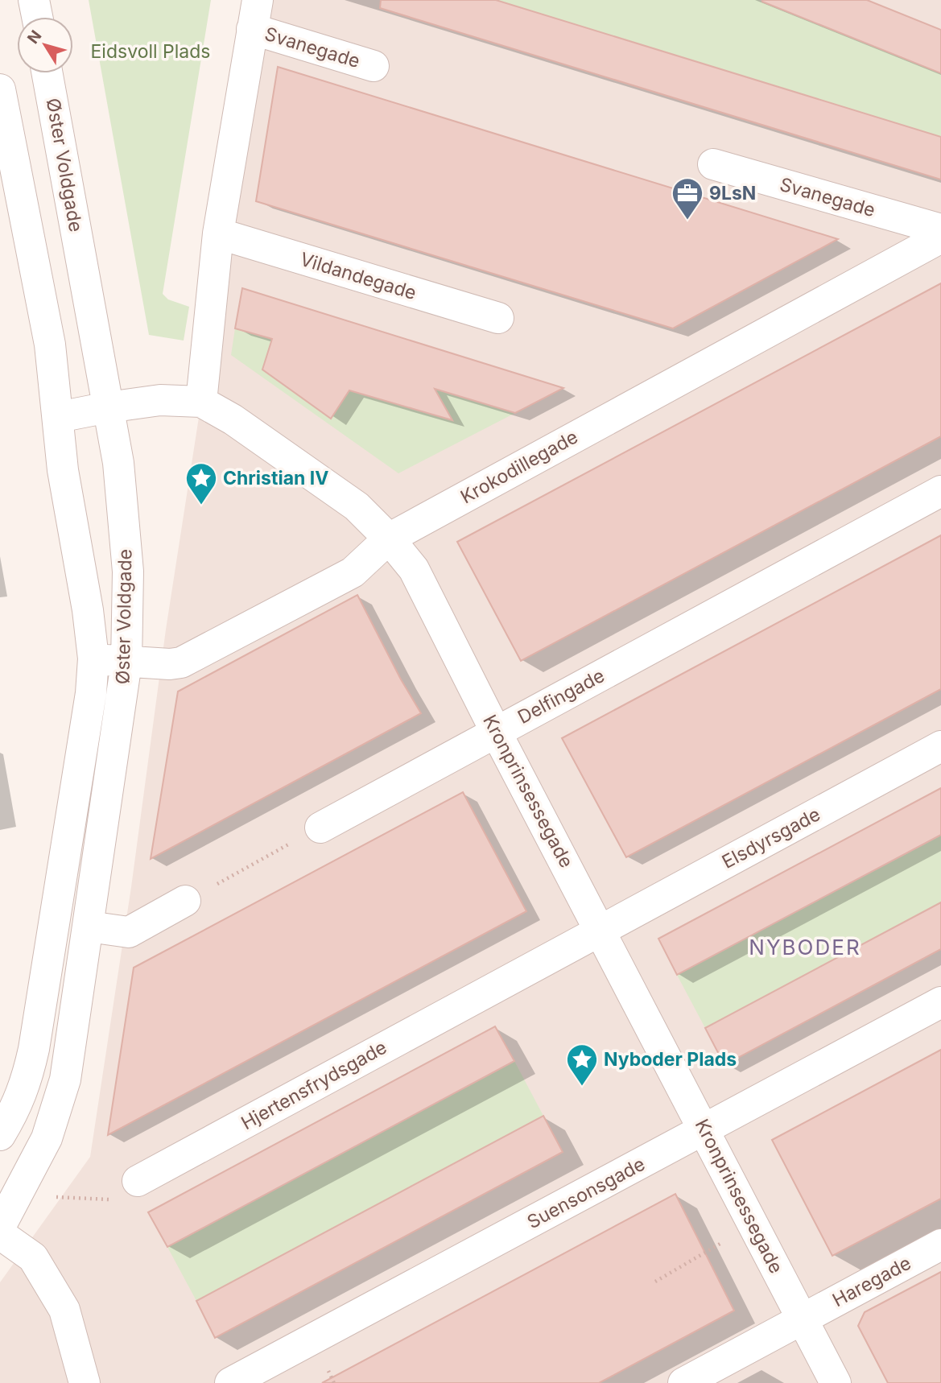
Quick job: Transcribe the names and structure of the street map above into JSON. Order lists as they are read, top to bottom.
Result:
{
  "streets": {
    "street": [
      "Svanegade",
      "Øster Voldgade",
      "Vildandegade",
      "Krokodillegade",
      "Delfingade",
      "Kronprinsessegade",
      "Elsdyrsgade",
      "Hjertensfrydsgade",
      "Suensonsgade",
      "Haregade"
    ]
  },
  "crossings": [
    ["Øster Voldgade", "Krokodillegade"],
    ["Øster Voldgade", "Kronprinsessegade"],
    ["Krokodillegade", "Kronprinsessegade"],
    ["Delfingade", "Kronprinsessegade"],
    ["Kronprinsessegade", "Elsdyrsgade"],
    ["Kronprinsessegade", "Hjertensfrydsgade"],
    ["Kronprinsessegade", "Suensonsgade"],
    ["Kronprinsessegade", "Haregade"],
    ["Elsdyrsgade", "Hjertensfrydsgade"]
  ],
  "districts": ["NYBODER"],
  "parks": ["Eidsvoll Plads"],
  "places": {
    "office": ["9LsN"],
    "place": ["Christian IV", "Nyboder Plads"]
  },
  "north": "top left"
}
